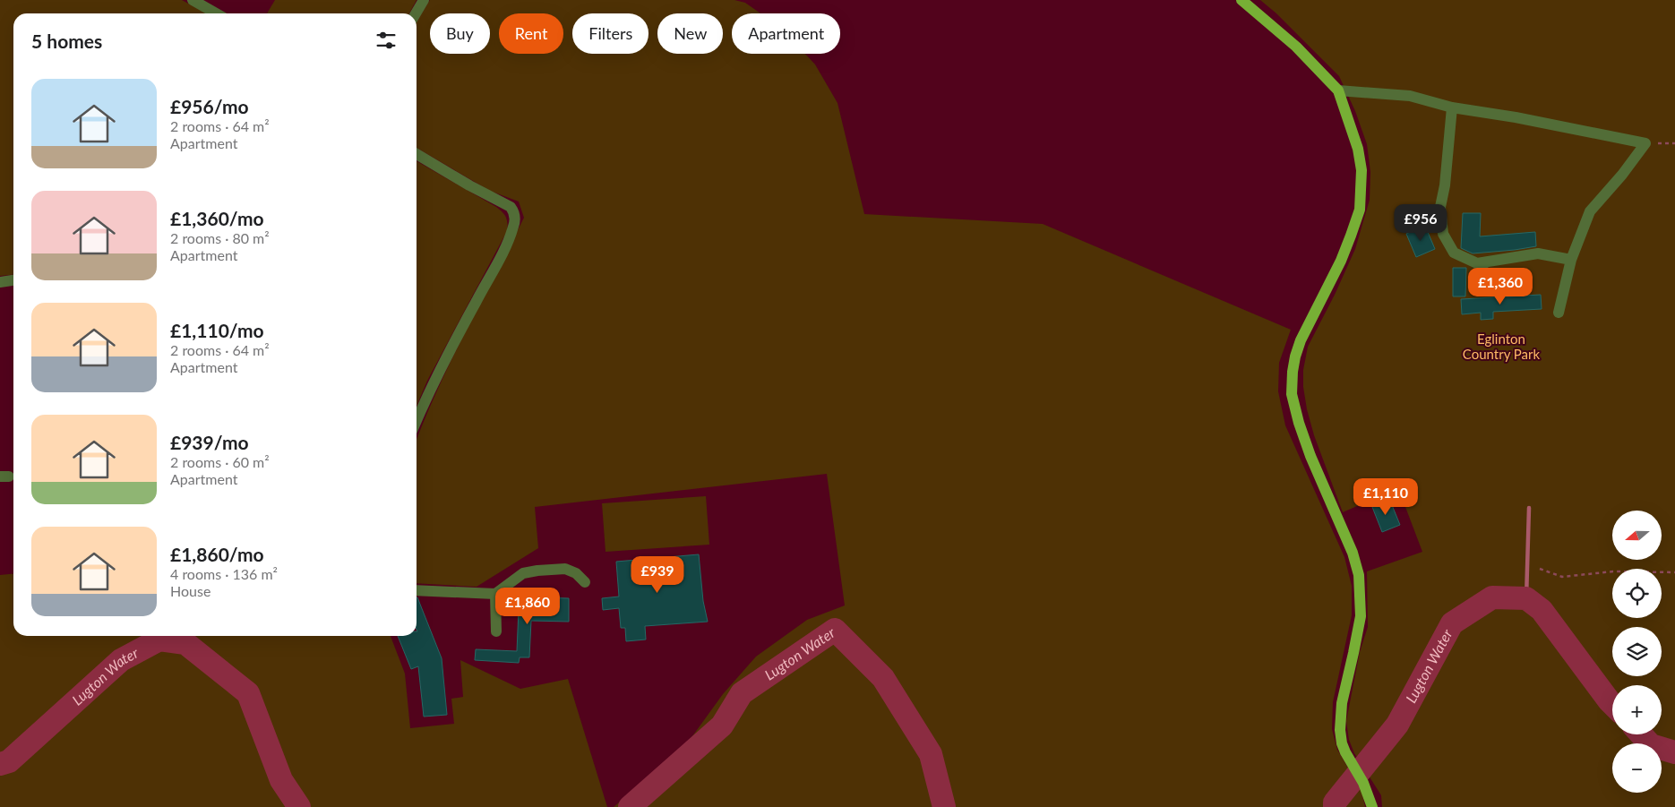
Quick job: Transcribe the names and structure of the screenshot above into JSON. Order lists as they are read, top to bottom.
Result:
{
  "water": ["Lugton Water"],
  "parks": ["Eglinton Country Park"],
  "north": "left",
  "page": {
    "chip": [
      "Buy",
      "Rent",
      "Filters",
      "New",
      "Apartment"
    ],
    "heading": "5 homes",
    "list": [
      {
        "name": "£956/mo",
        "note": "2 rooms · 64 m² · Apartment"
      },
      {
        "name": "£1,360/mo",
        "note": "2 rooms · 80 m² · Apartment"
      },
      {
        "name": "£1,110/mo",
        "note": "2 rooms · 64 m² · Apartment"
      },
      {
        "name": "£939/mo",
        "note": "2 rooms · 60 m² · Apartment"
      },
      {
        "name": "£1,860/mo",
        "note": "4 rooms · 136 m² · House"
      }
    ],
    "price": [
      "£956",
      "£1,360",
      "£1,110",
      "£939",
      "£1,860"
    ],
    "map_buttons": ["+", "−"]
  }
}
